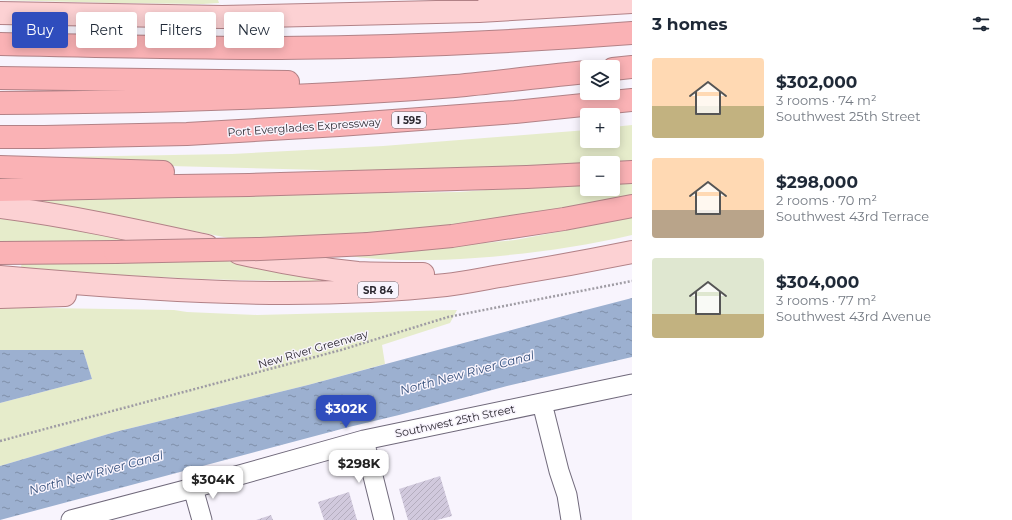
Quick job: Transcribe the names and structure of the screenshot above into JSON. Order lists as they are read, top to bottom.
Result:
{
  "streets": {
    "highway": ["I 595", "Port Everglades Expressway"],
    "main road": ["SR 84"],
    "street": ["Southwest 25th Street"],
    "path": ["New River Greenway"]
  },
  "water": ["North New River Canal"],
  "page": {
    "heading": "3 homes",
    "chip": [
      "Buy",
      "Rent",
      "Filters",
      "New"
    ],
    "list": [
      {
        "name": "$302,000",
        "note": "3 rooms · 74 m² · Southwest 25th Street"
      },
      {
        "name": "$298,000",
        "note": "2 rooms · 70 m² · Southwest 43rd Terrace"
      },
      {
        "name": "$304,000",
        "note": "3 rooms · 77 m² · Southwest 43rd Avenue"
      }
    ],
    "map_buttons": ["+", "−"],
    "price": ["$302K", "$298K", "$304K"]
  }
}
